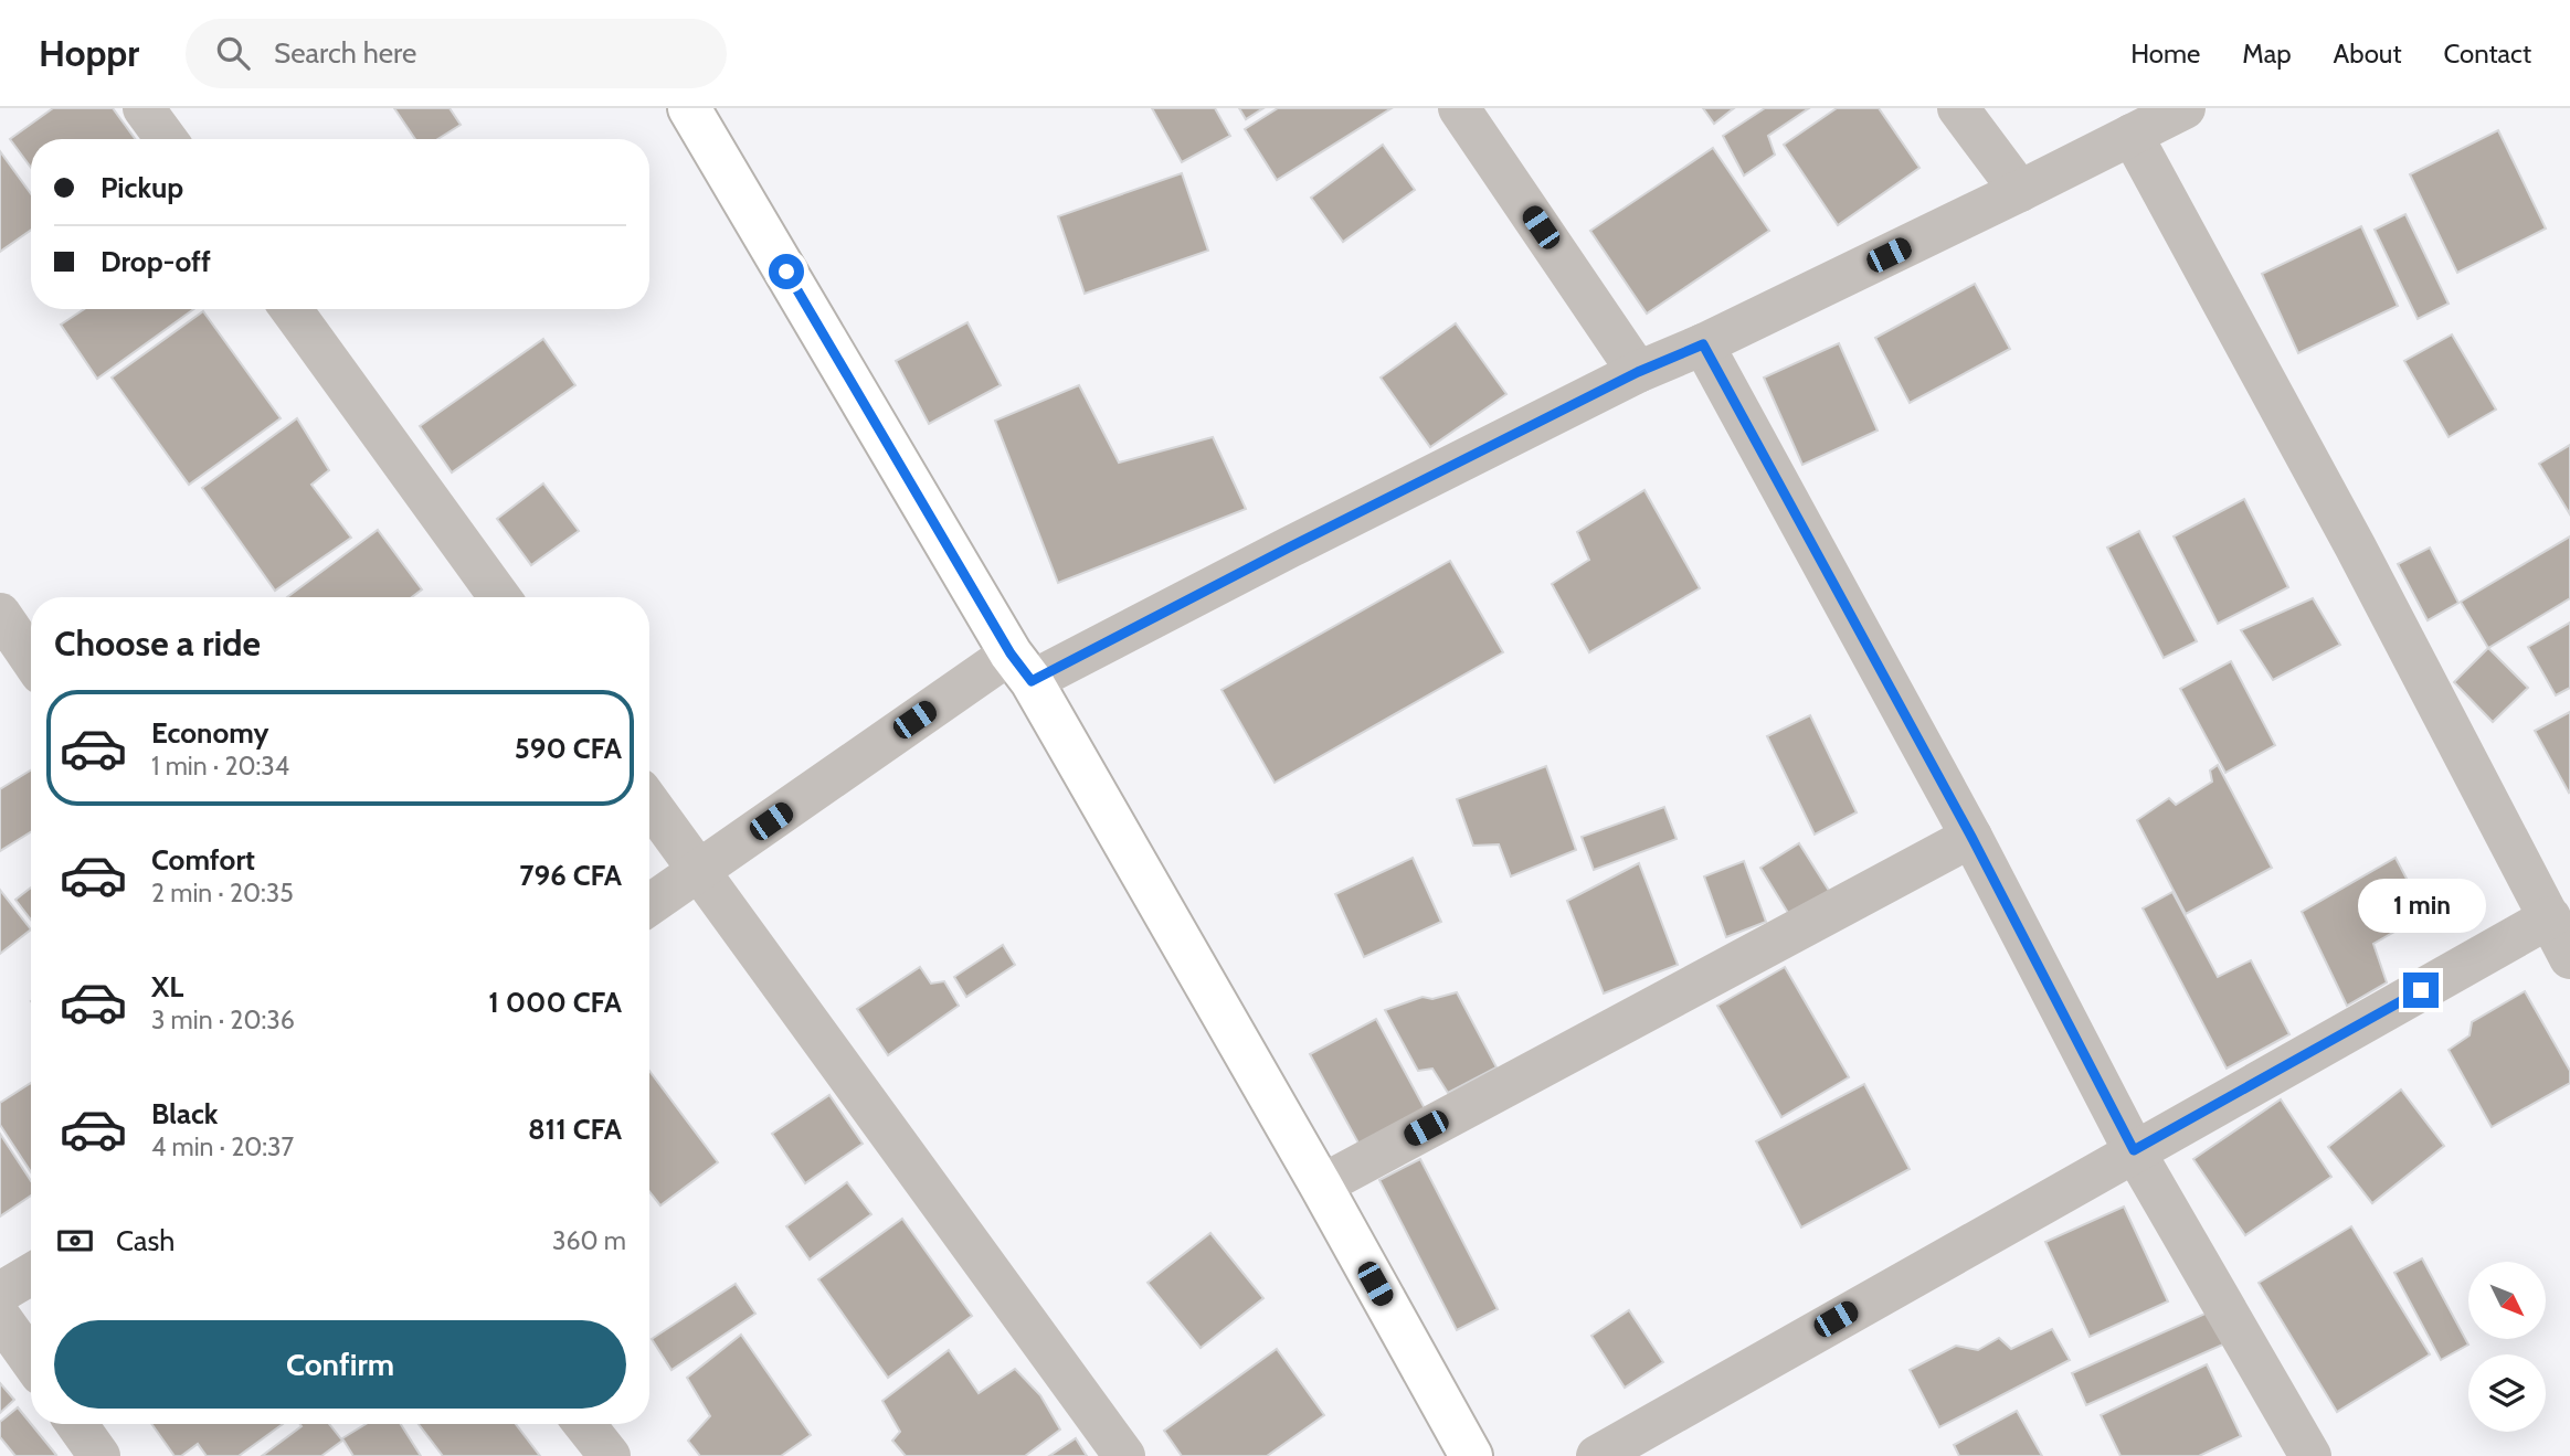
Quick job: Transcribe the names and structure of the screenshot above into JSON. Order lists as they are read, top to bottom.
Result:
{
  "north": "bottom right",
  "page": {
    "header": "Hoppr",
    "search": "Search here",
    "nav": [
      "Home",
      "Map",
      "About",
      "Contact"
    ],
    "banner": ["Pickup", "Drop-off"],
    "heading": "Choose a ride",
    "list": [
      {
        "name": "Economy",
        "note": "1 min · 20:34",
        "value": "590 CFA"
      },
      {
        "name": "Comfort",
        "note": "2 min · 20:35",
        "value": "796 CFA"
      },
      {
        "name": "XL",
        "note": "3 min · 20:36",
        "value": "1 000 CFA"
      },
      {
        "name": "Black",
        "note": "4 min · 20:37",
        "value": "811 CFA"
      }
    ],
    "bubble": "1 min",
    "pay": ["Cash", "360 m"],
    "buttons": "Confirm"
  }
}
